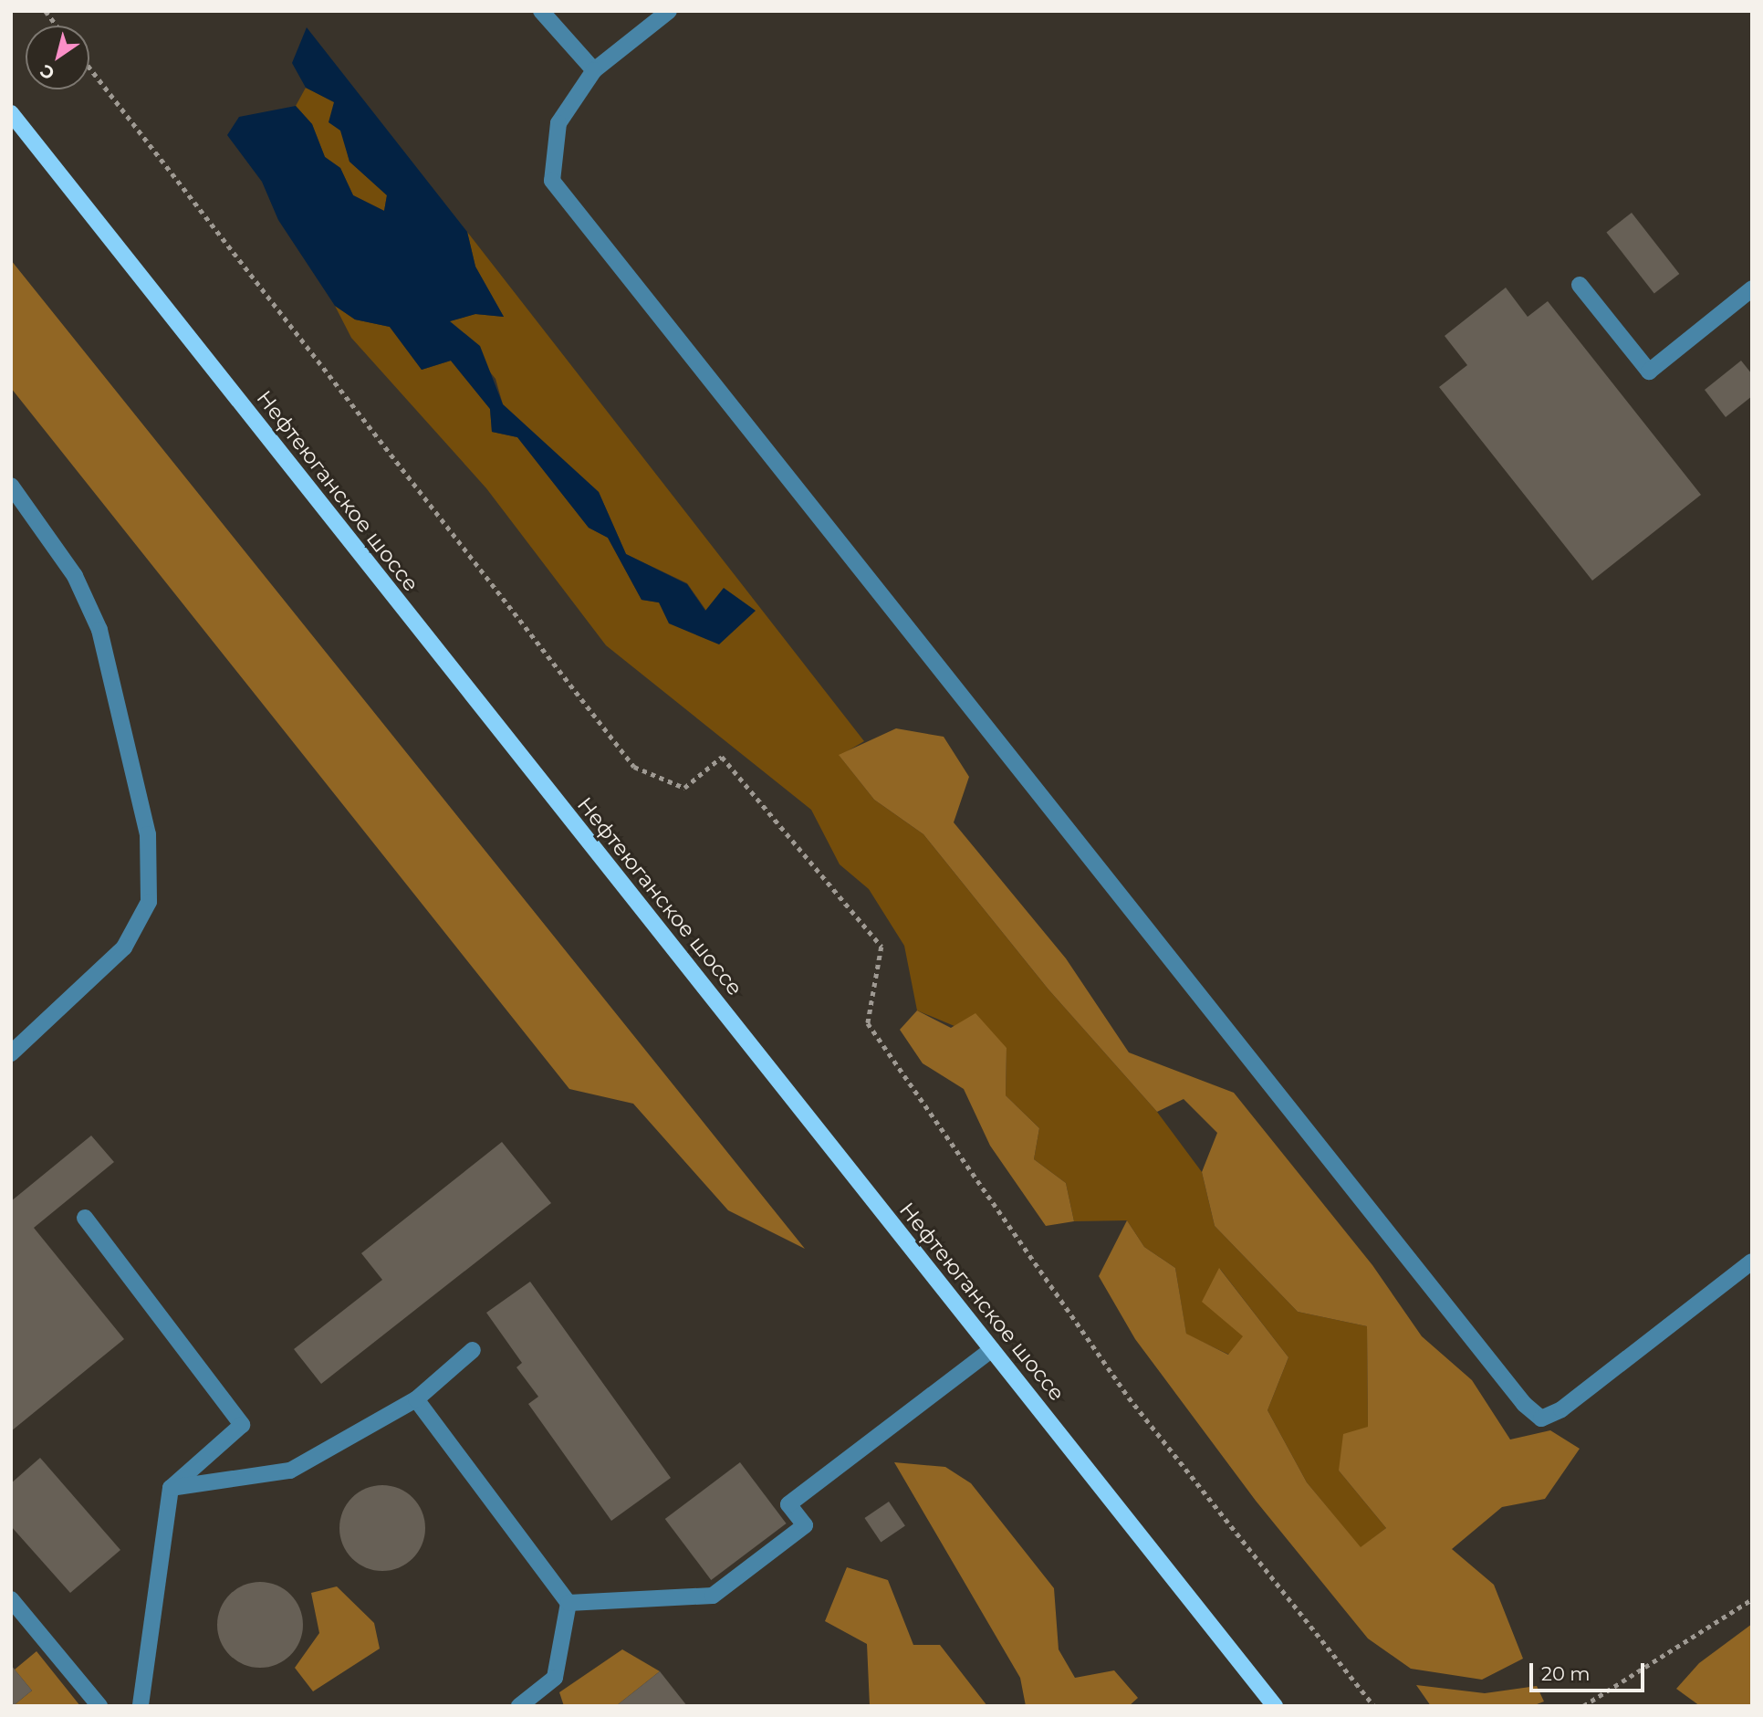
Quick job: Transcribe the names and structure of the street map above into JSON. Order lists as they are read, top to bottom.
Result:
{
  "streets": {
    "main road": ["Нефтеюганское шоссе"]
  },
  "scale_bar": "20 m",
  "north": "bottom left"
}
